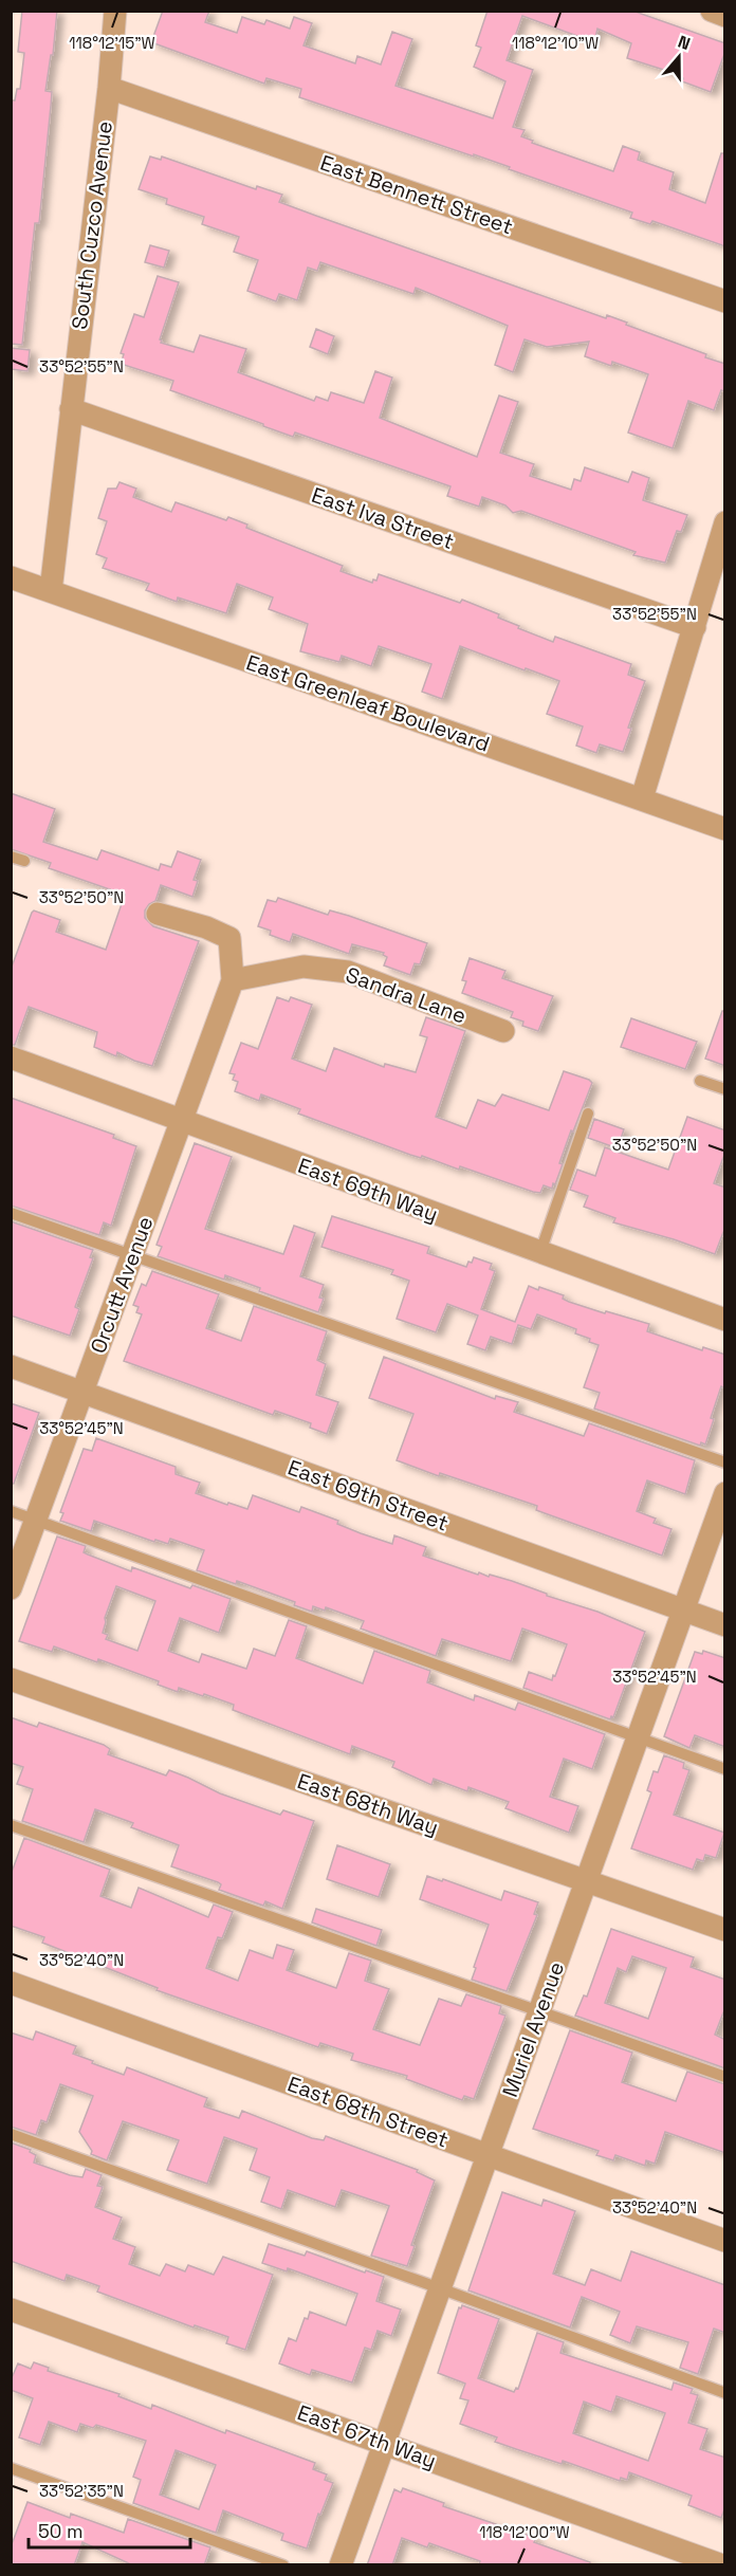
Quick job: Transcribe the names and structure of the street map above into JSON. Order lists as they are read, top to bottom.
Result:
{
  "streets": {
    "street": [
      "East Bennett Street",
      "South Cuzco Avenue",
      "East Iva Street",
      "East Greenleaf Boulevard",
      "Sandra Lane",
      "East 69th Way",
      "Orcutt Avenue",
      "East 69th Street",
      "East 68th Way",
      "Muriel Avenue",
      "East 68th Street",
      "East 67th Way"
    ]
  },
  "crossings": [
    ["East Bennett Street", "South Cuzco Avenue"],
    ["South Cuzco Avenue", "East Iva Street"],
    ["South Cuzco Avenue", "East Greenleaf Boulevard"],
    ["Sandra Lane", "Orcutt Avenue"],
    ["East 69th Way", "Orcutt Avenue"],
    ["Orcutt Avenue", "East 69th Street"],
    ["East 69th Street", "Muriel Avenue"],
    ["East 68th Way", "Muriel Avenue"],
    ["Muriel Avenue", "East 68th Street"],
    ["Muriel Avenue", "East 67th Way"]
  ],
  "scale_bar": "50 m",
  "north": "top",
  "coordinates": [
    "118°12'15\"W",
    "118°12'10\"W",
    "33°52'55\"N",
    "33°52'50\"N",
    "33°52'45\"N",
    "33°52'40\"N",
    "33°52'35\"N",
    "118°12'00\"W"
  ]
}
